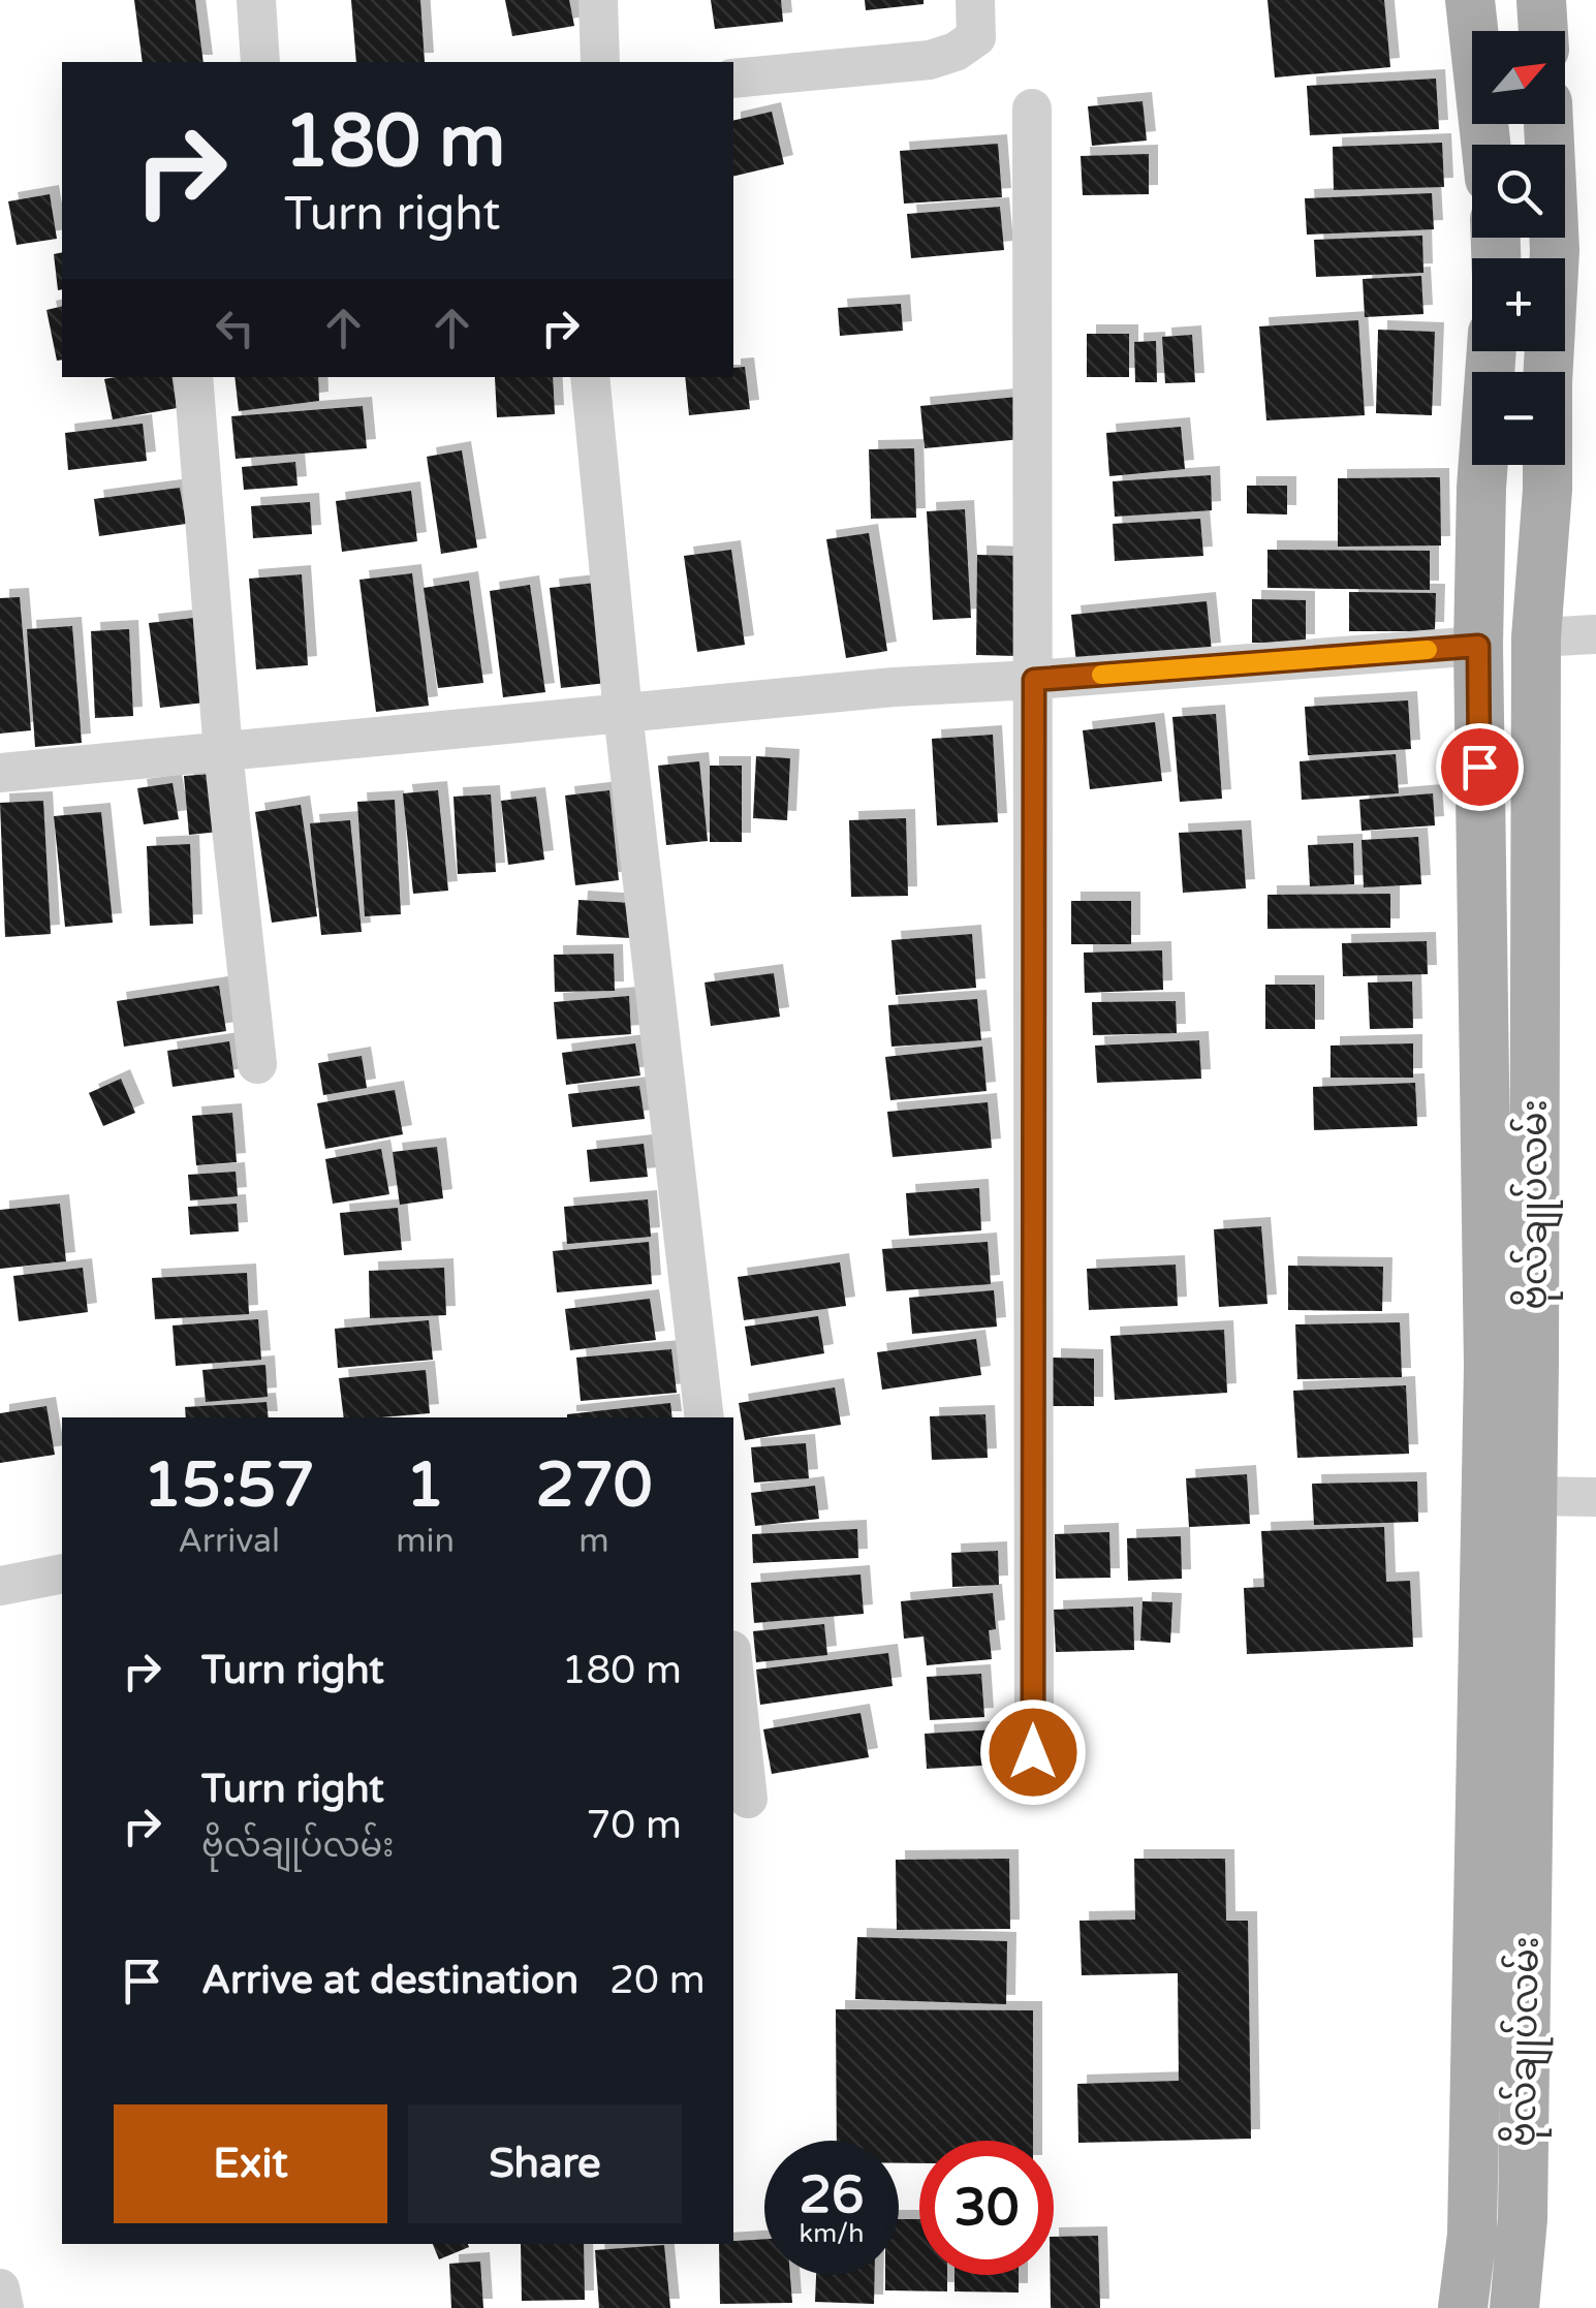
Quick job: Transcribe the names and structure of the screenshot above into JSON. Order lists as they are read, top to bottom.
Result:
{
  "streets": {
    "main road": ["ဗိုလ်ချုပ်လမ်း"]
  },
  "north": "top right",
  "page": {
    "map_buttons": ["+", "−"],
    "turn": ["180 m", "Turn right"],
    "eta": [
      "15:57",
      "Arrival",
      "1",
      "min",
      "270",
      "m"
    ],
    "list": [
      {
        "name": "Turn right",
        "value": "180 m"
      },
      {
        "name": "Turn right",
        "note": "ဗိုလ်ချုပ်လမ်း",
        "value": "70 m"
      },
      {
        "name": "Arrive at destination",
        "value": "20 m"
      }
    ],
    "buttons": ["Exit", "Share"],
    "speed": "26 km/h",
    "limit": "30"
  }
}
